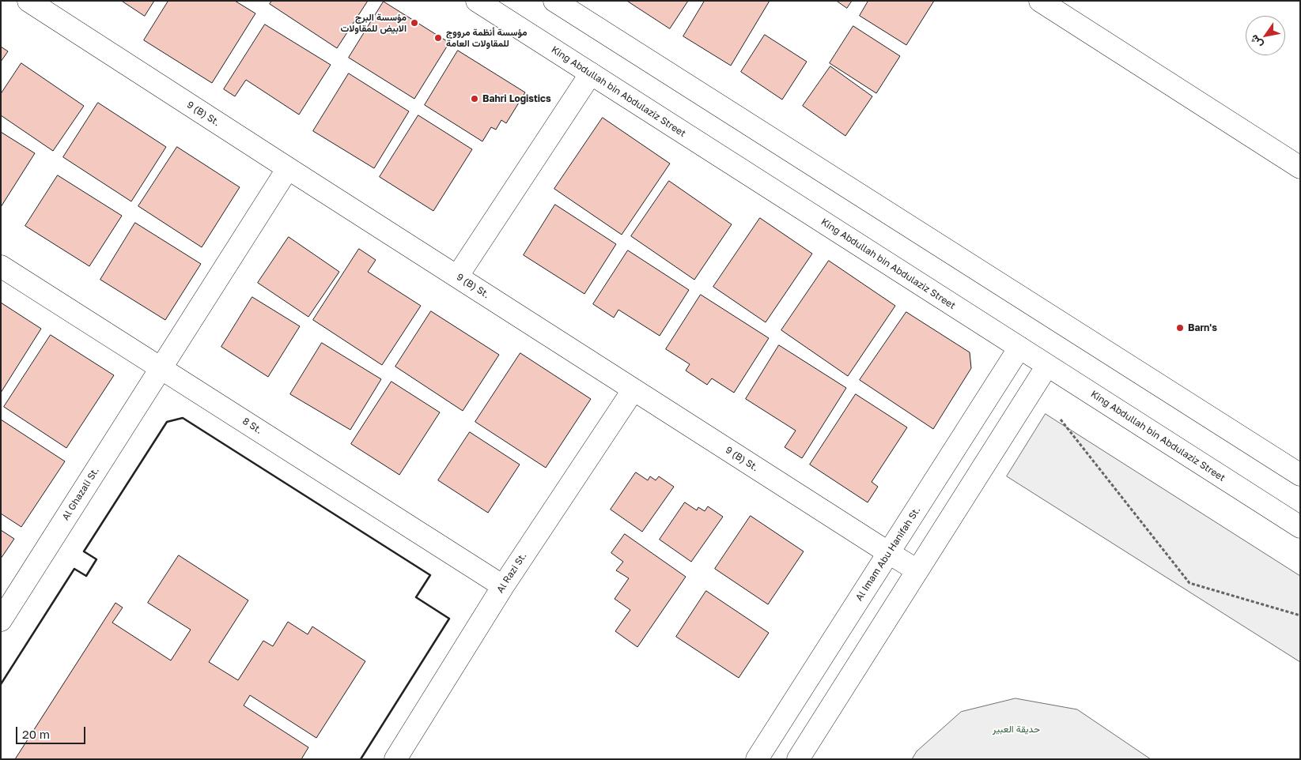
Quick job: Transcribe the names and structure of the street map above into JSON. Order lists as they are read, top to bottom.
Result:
{
  "streets": {
    "street": [
      "King Abdullah bin Abdulaziz Street",
      "9 (B) St.",
      "8 St.",
      "Al Ghazali St.",
      "Al Imam Abu Hanifah St.",
      "Al Razi St."
    ]
  },
  "crossings": [
    ["King Abdullah bin Abdulaziz Street", "Al Imam Abu Hanifah St."],
    ["9 (B) St.", "Al Ghazali St."],
    ["9 (B) St.", "Al Imam Abu Hanifah St."],
    ["9 (B) St.", "Al Razi St."],
    ["8 St.", "Al Ghazali St."],
    ["8 St.", "Al Razi St."]
  ],
  "parks": ["حديقة العبير"],
  "places": [
    "مؤسسة البرج الابيض للمقاولات",
    "مؤسسة أنظمة مرووج للمقاولات العامة",
    "Bahri Logistics",
    "Barn's"
  ],
  "scale_bar": "20 m",
  "north": "bottom left"
}
